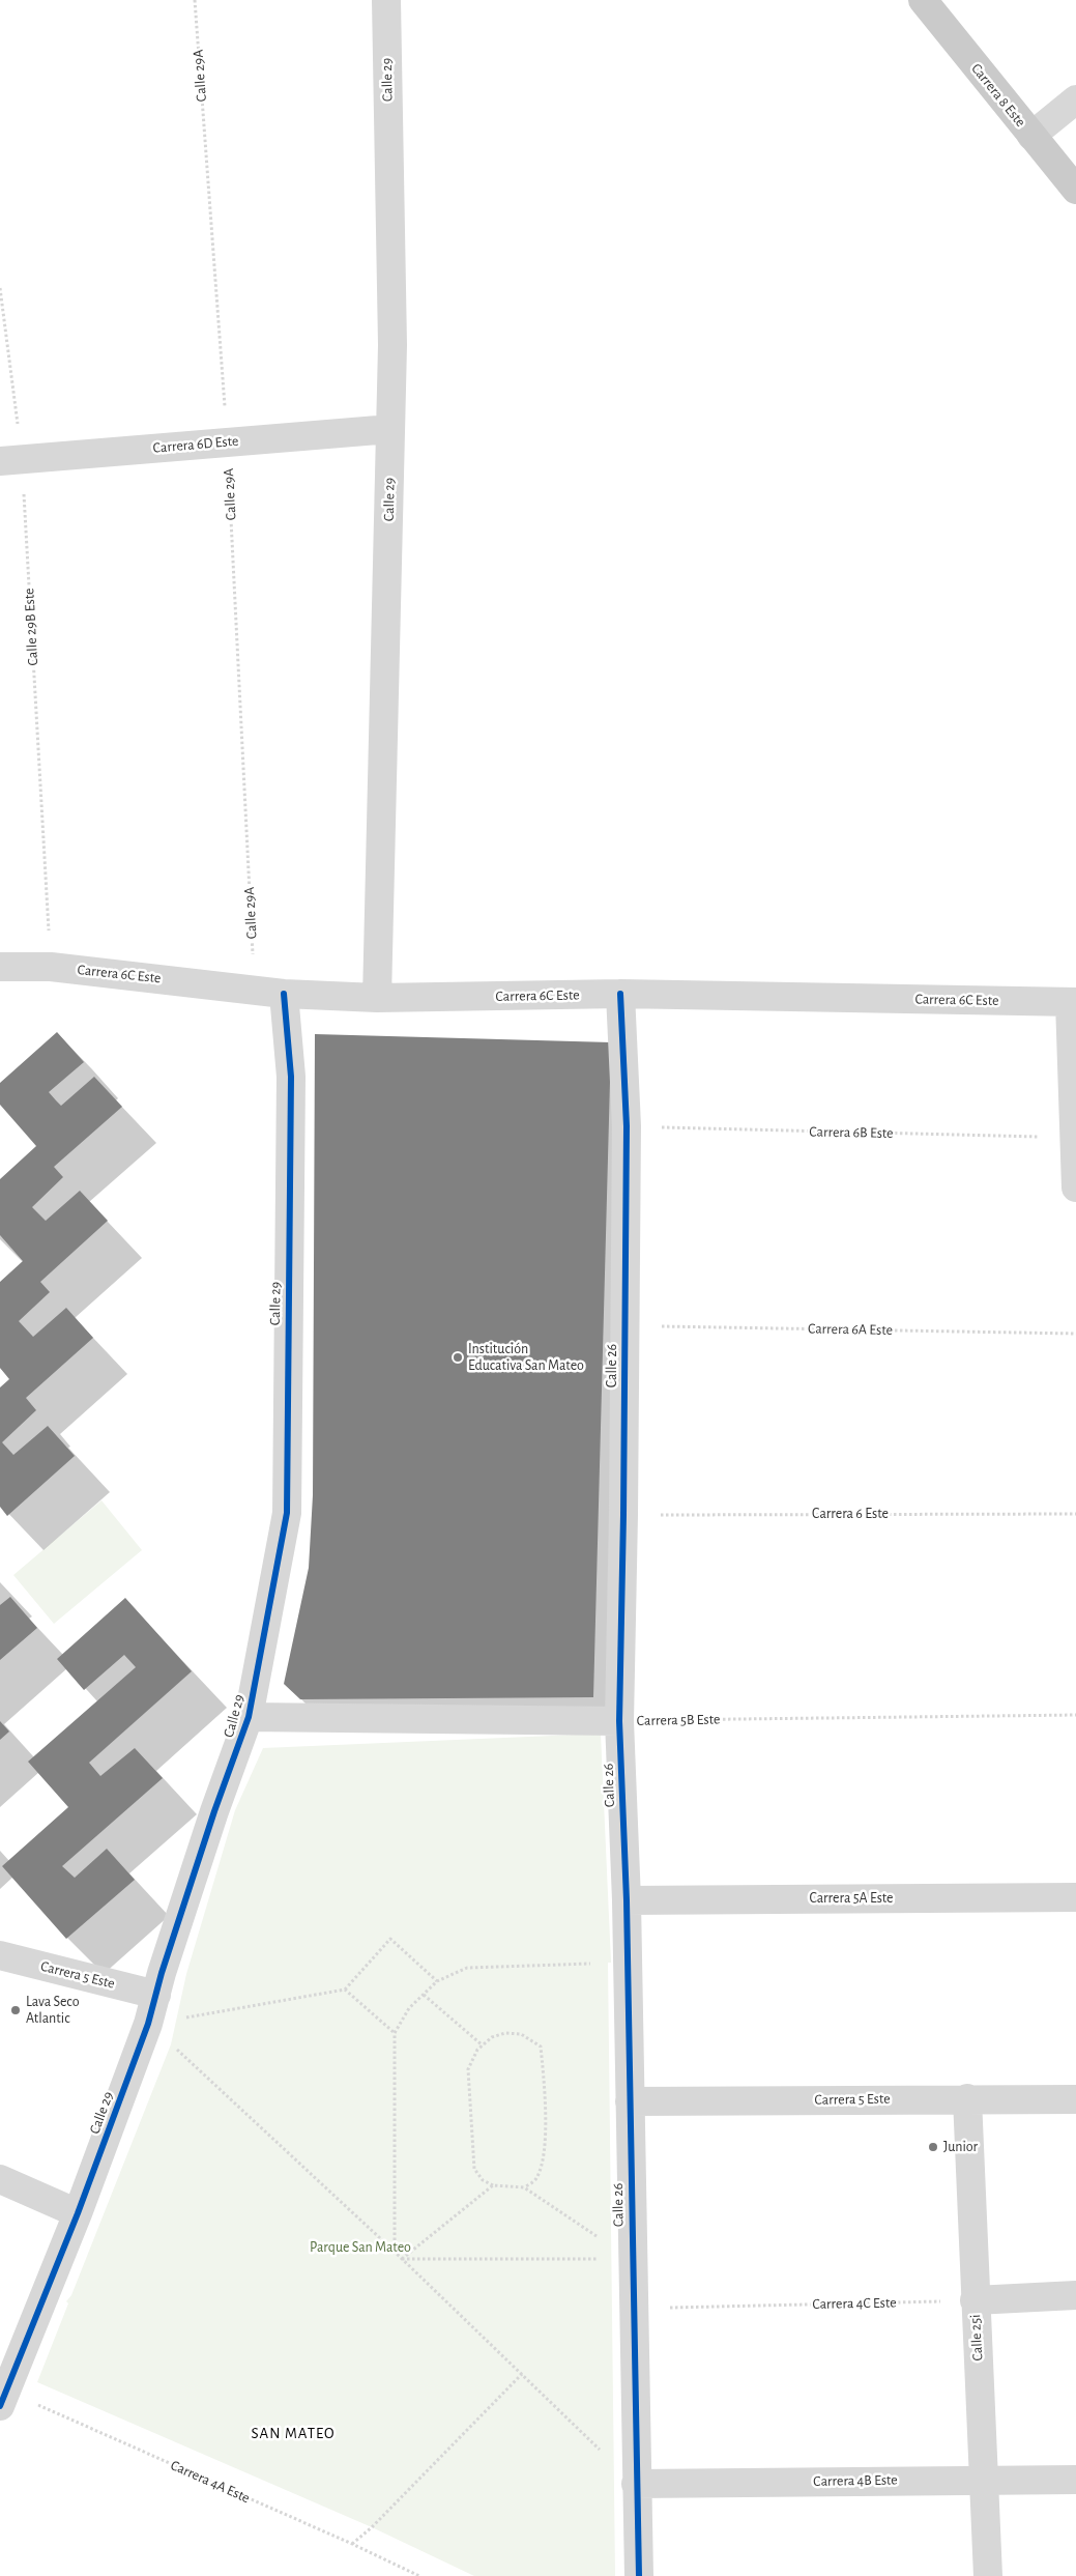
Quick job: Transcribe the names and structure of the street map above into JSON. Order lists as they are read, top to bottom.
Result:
{
  "streets": {
    "main road": ["Carrera 8 Este"],
    "street": [
      "Calle 29",
      "Carrera 6D Este",
      "Carrera 6C Este",
      "Calle 26",
      "Carrera 5B Este",
      "Carrera 5A Este",
      "Carrera 5 Este",
      "Calle 25i",
      "Carrera 4B Este"
    ],
    "path": [
      "Calle 29A",
      "Calle 29B Este",
      "Carrera 6B Este",
      "Carrera 6A Este",
      "Carrera 6 Este",
      "Carrera 4C Este",
      "Carrera 4A Este"
    ]
  },
  "crossings": [
    ["Calle 29A", "Carrera 6D Este"],
    ["Calle 29A", "Carrera 6C Este"],
    ["Calle 29", "Carrera 6D Este"],
    ["Calle 29", "Carrera 6C Este"],
    ["Calle 29", "Carrera 5B Este"],
    ["Calle 29", "Carrera 5 Este"],
    ["Calle 29", "Carrera 4A Este"],
    ["Carrera 6D Este", "Calle 29B Este"],
    ["Calle 29B Este", "Carrera 6C Este"],
    ["Carrera 6C Este", "Calle 26"],
    ["Carrera 6B Este", "Calle 26"],
    ["Carrera 6A Este", "Calle 26"],
    ["Calle 26", "Carrera 6 Este"],
    ["Calle 26", "Carrera 5B Este"],
    ["Calle 26", "Carrera 5A Este"],
    ["Calle 26", "Carrera 5 Este"],
    ["Calle 26", "Carrera 4C Este"],
    ["Calle 26", "Carrera 4B Este"],
    ["Carrera 5 Este", "Calle 25i"],
    ["Carrera 4C Este", "Calle 25i"],
    ["Calle 25i", "Carrera 4B Este"]
  ],
  "districts": ["SAN MATEO"],
  "parks": ["Parque San Mateo"],
  "places": ["Institución Educativa San Mateo", "Lava Seco Atlantic", "Junior"]
}
